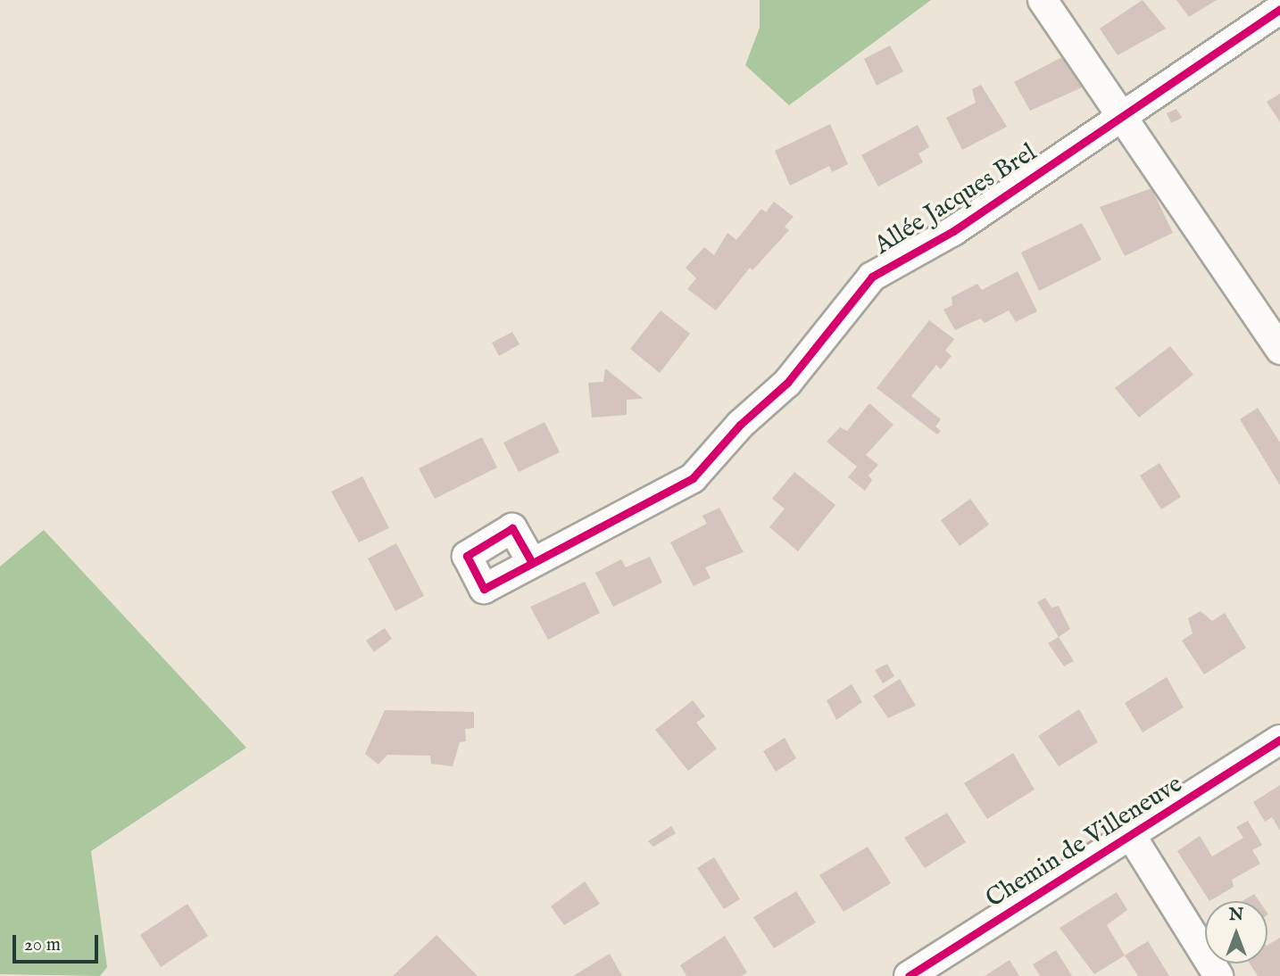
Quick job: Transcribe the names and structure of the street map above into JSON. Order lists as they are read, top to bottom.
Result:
{
  "streets": {
    "street": ["Allée Jacques Brel", "Chemin de Villeneuve"]
  },
  "scale_bar": "20 m",
  "north": "top"
}
